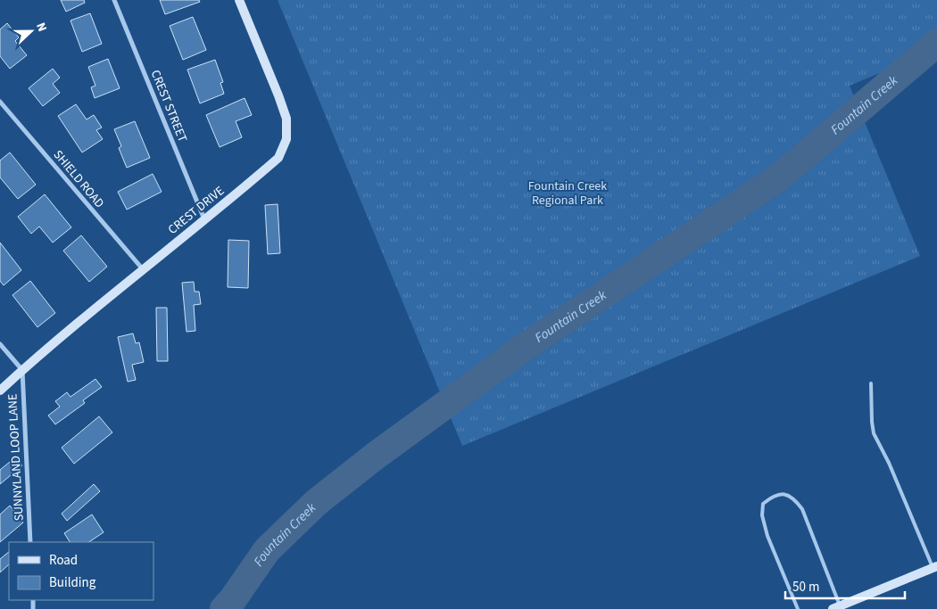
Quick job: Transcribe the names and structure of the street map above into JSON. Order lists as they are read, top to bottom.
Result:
{
  "streets": {
    "street": [
      "CREST STREET",
      "SHIELD ROAD",
      "CREST DRIVE",
      "SUNNYLAND LOOP LANE"
    ]
  },
  "crossings": [
    ["CREST STREET", "CREST DRIVE"],
    ["SHIELD ROAD", "CREST DRIVE"],
    ["CREST DRIVE", "SUNNYLAND LOOP LANE"]
  ],
  "water": ["Fountain Creek"],
  "parks": ["Fountain Creek Regional Park"],
  "legend": ["Road", "Building"],
  "scale_bar": "50 m",
  "north": "right"
}
